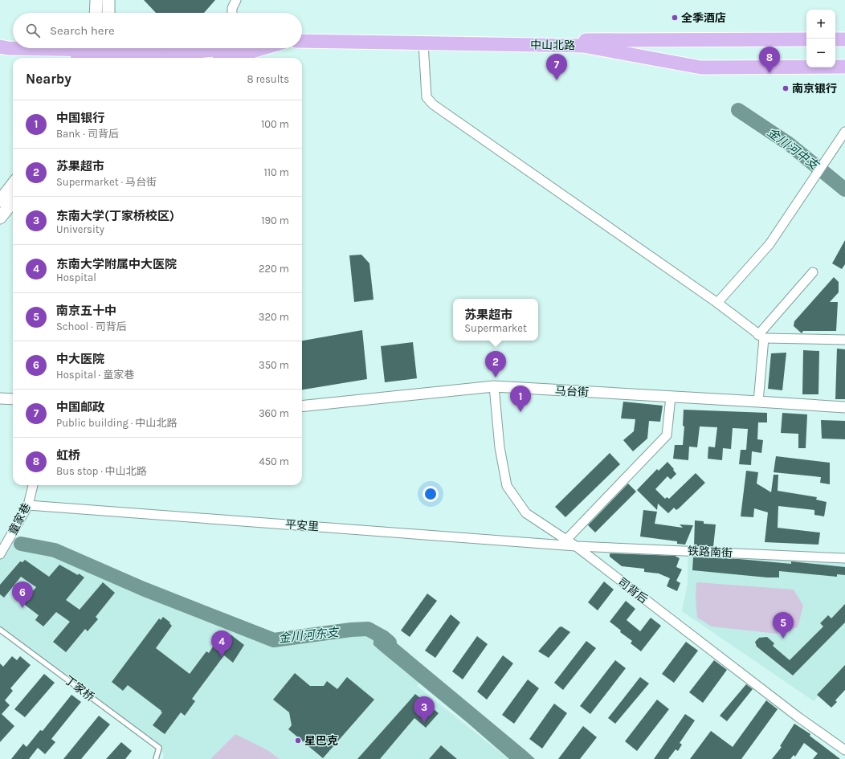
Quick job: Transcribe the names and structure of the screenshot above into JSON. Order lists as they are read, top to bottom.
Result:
{
  "streets": {
    "main road": ["中山北路"],
    "street": [
      "马台街",
      "童家巷",
      "平安里",
      "铁路南街",
      "司背后"
    ],
    "lane": ["丁家桥"]
  },
  "crossings": [
    ["马台街", "司背后"],
    ["童家巷", "平安里"],
    ["平安里", "铁路南街"],
    ["平安里", "司背后"],
    ["铁路南街", "司背后"]
  ],
  "water": ["金川河中支", "金川河东支"],
  "places": ["全季酒店", "南京银行", "星巴克"],
  "page": {
    "map_buttons": ["+", "−"],
    "search": "Search here",
    "pins": [
      "8",
      "7",
      "2",
      "1",
      "6",
      "5",
      "4",
      "3"
    ],
    "heading": ["Nearby", "8 results"],
    "list": [
      {
        "mark": "1",
        "name": "中国银行",
        "note": "Bank · 司背后",
        "value": "100 m"
      },
      {
        "mark": "2",
        "name": "苏果超市",
        "note": "Supermarket · 马台街",
        "value": "110 m"
      },
      {
        "mark": "3",
        "name": "东南大学(丁家桥校区)",
        "note": "University",
        "value": "190 m"
      },
      {
        "mark": "4",
        "name": "东南大学附属中大医院",
        "note": "Hospital",
        "value": "220 m"
      },
      {
        "mark": "5",
        "name": "南京五十中",
        "note": "School · 司背后",
        "value": "320 m"
      },
      {
        "mark": "6",
        "name": "中大医院",
        "note": "Hospital · 童家巷",
        "value": "350 m"
      },
      {
        "mark": "7",
        "name": "中国邮政",
        "note": "Public building · 中山北路",
        "value": "360 m"
      },
      {
        "mark": "8",
        "name": "虹桥",
        "note": "Bus stop · 中山北路",
        "value": "450 m"
      }
    ],
    "popup": ["苏果超市", "Supermarket"]
  }
}
